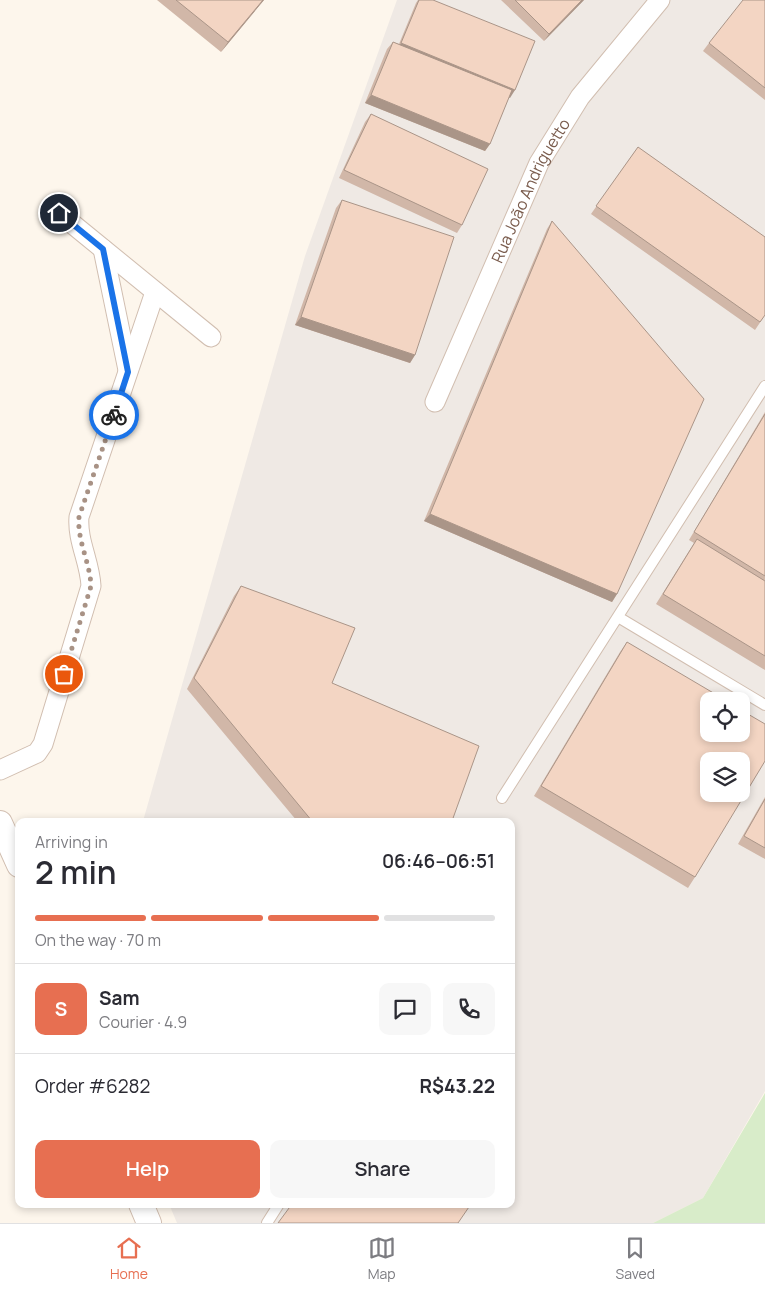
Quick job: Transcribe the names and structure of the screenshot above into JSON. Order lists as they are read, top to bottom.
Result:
{
  "streets": {
    "street": ["Rua João Andriguetto"]
  },
  "page": {
    "heading": ["2 min", "Arriving in", "06:46–06:51"],
    "panel": [
      "Sam",
      "Courier · 4.9",
      "Order #6282",
      "R$43.22"
    ],
    "bar": "On the way · 70 m",
    "round": "S",
    "buttons": ["Help", "Share"],
    "tabs": ["Home", "Map", "Saved"]
  }
}
